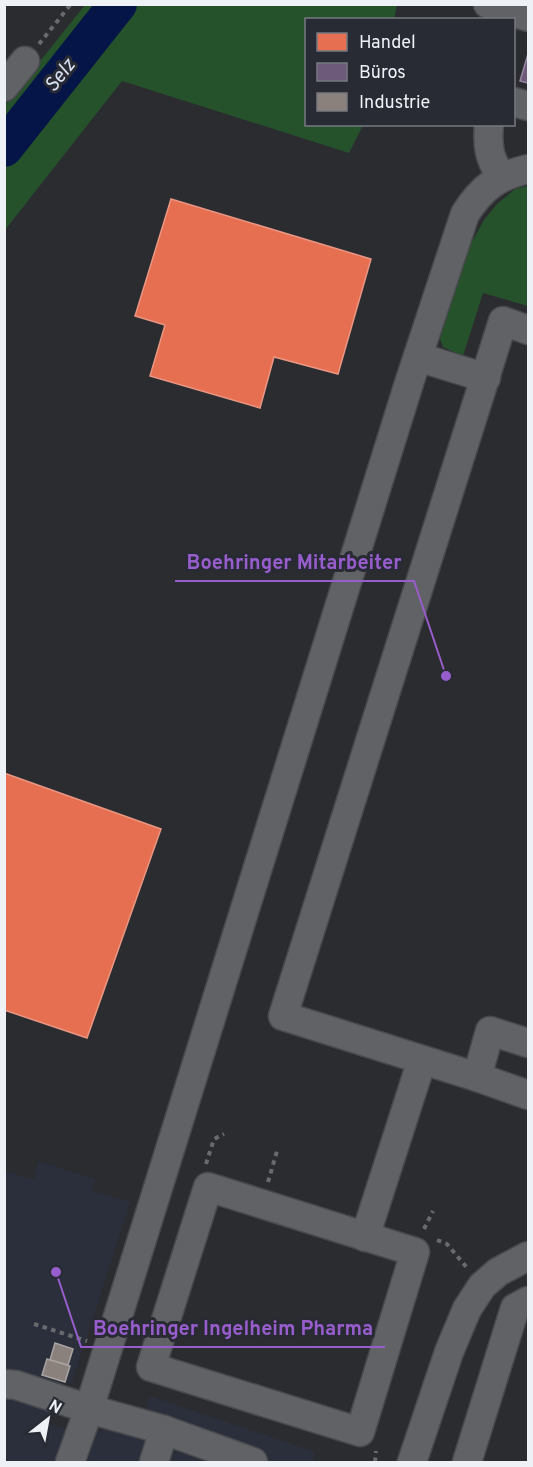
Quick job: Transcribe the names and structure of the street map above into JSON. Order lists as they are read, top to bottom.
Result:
{
  "water": ["Selz"],
  "places": ["Boehringer Mitarbeiter", "Boehringer Ingelheim Pharma"],
  "legend": ["Handel", "Büros", "Industrie"],
  "north": "top right"
}
